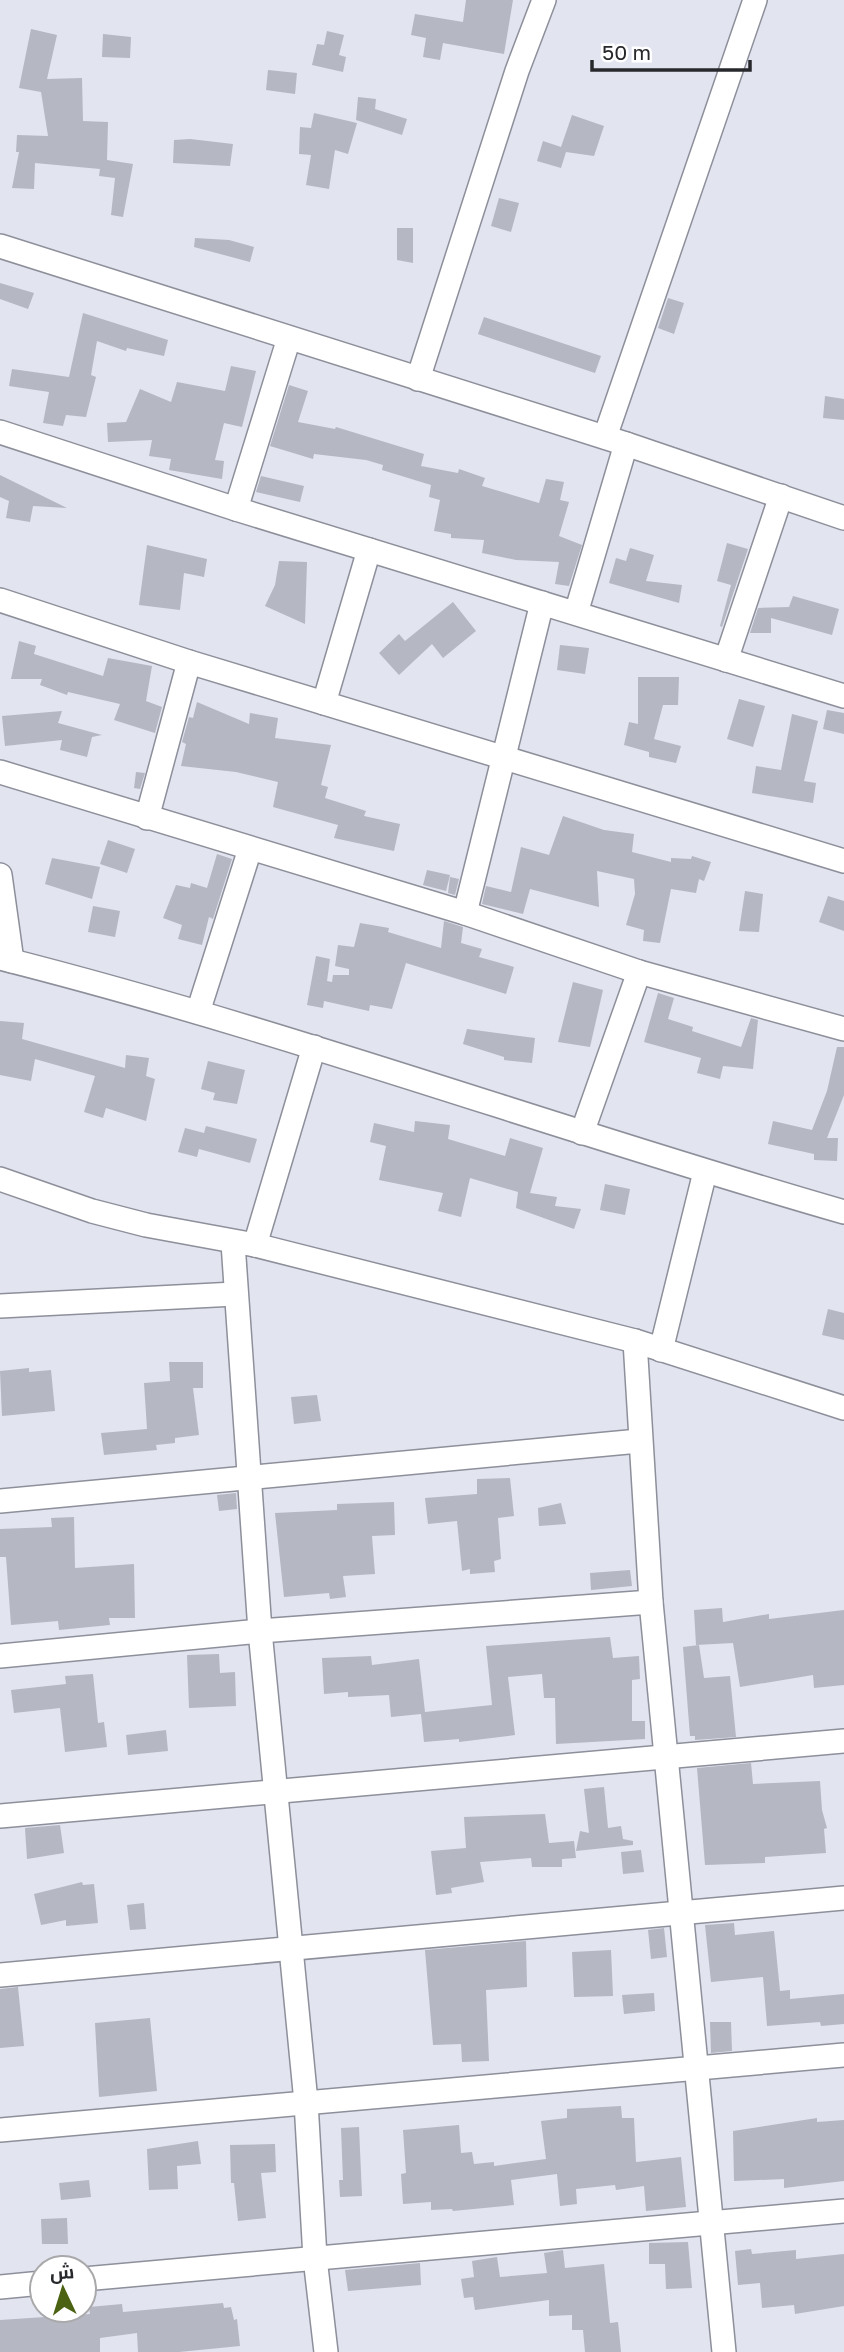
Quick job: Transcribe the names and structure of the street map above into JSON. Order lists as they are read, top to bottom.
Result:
{
  "scale_bar": "50 m",
  "north": "top"
}
